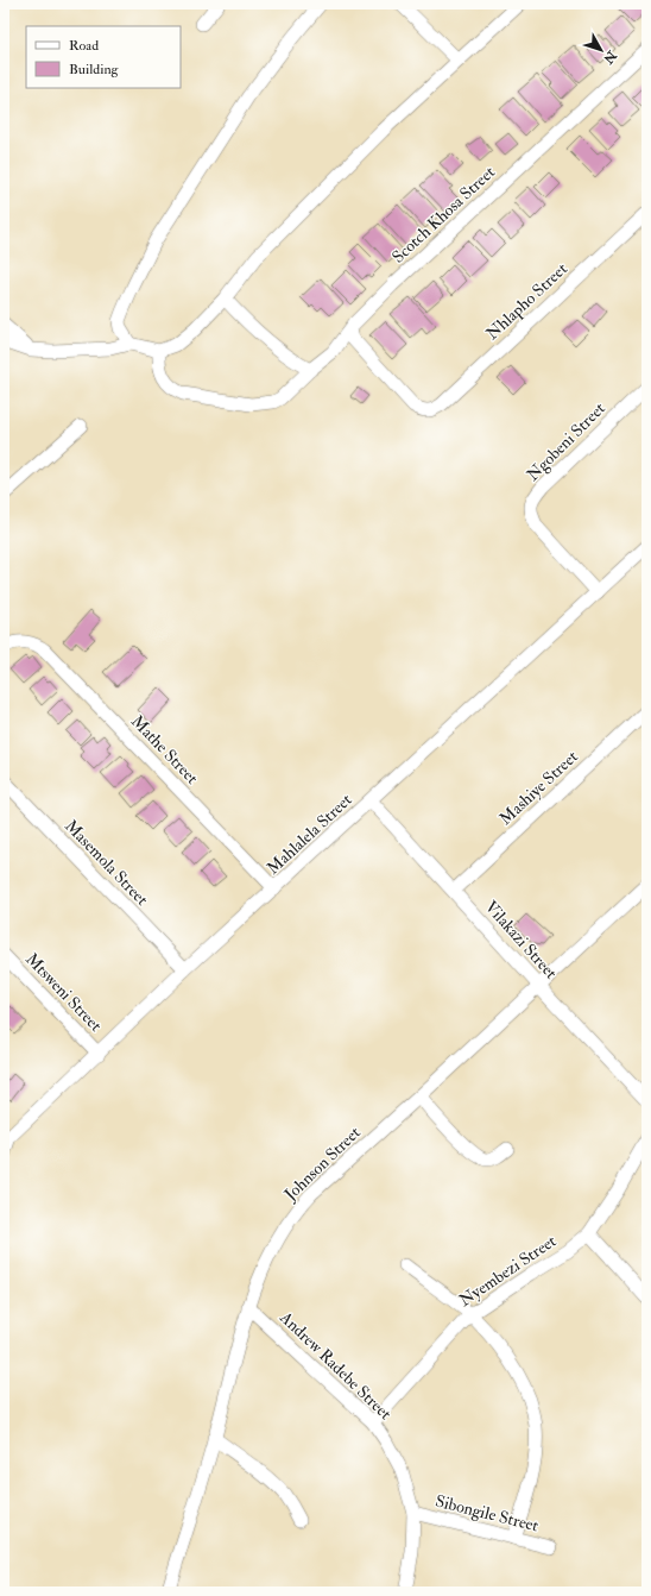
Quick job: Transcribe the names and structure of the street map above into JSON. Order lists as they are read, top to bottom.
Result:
{
  "streets": {
    "street": [
      "Scotch Khosa Street",
      "Nhlapho Street",
      "Ngobeni Street",
      "Mathe Street",
      "Mashiye Street",
      "Mahlalela Street",
      "Masemola Street",
      "Vilakazi Street",
      "Mtsweni Street",
      "Johnson Street",
      "Nyembezi Street",
      "Andrew Radebe Street",
      "Sibongile Street"
    ]
  },
  "crossings": [
    ["Scotch Khosa Street", "Nhlapho Street"],
    ["Ngobeni Street", "Mahlalela Street"],
    ["Mathe Street", "Mahlalela Street"],
    ["Mashiye Street", "Vilakazi Street"],
    ["Mahlalela Street", "Masemola Street"],
    ["Mahlalela Street", "Vilakazi Street"],
    ["Mahlalela Street", "Mtsweni Street"],
    ["Vilakazi Street", "Johnson Street"],
    ["Johnson Street", "Andrew Radebe Street"],
    ["Nyembezi Street", "Andrew Radebe Street"],
    ["Andrew Radebe Street", "Sibongile Street"]
  ],
  "legend": ["Road", "Building"],
  "north": "bottom right"
}
